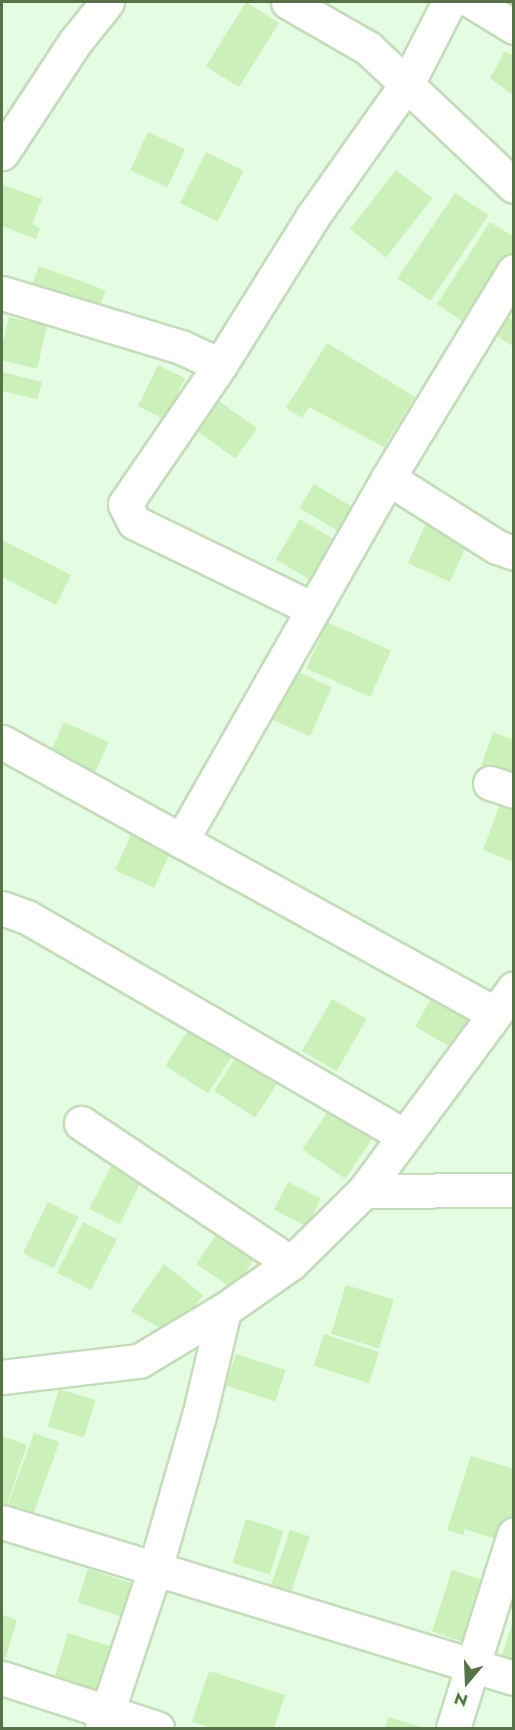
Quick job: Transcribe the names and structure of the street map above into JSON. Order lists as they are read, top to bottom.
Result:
{
  "north": "bottom"
}
